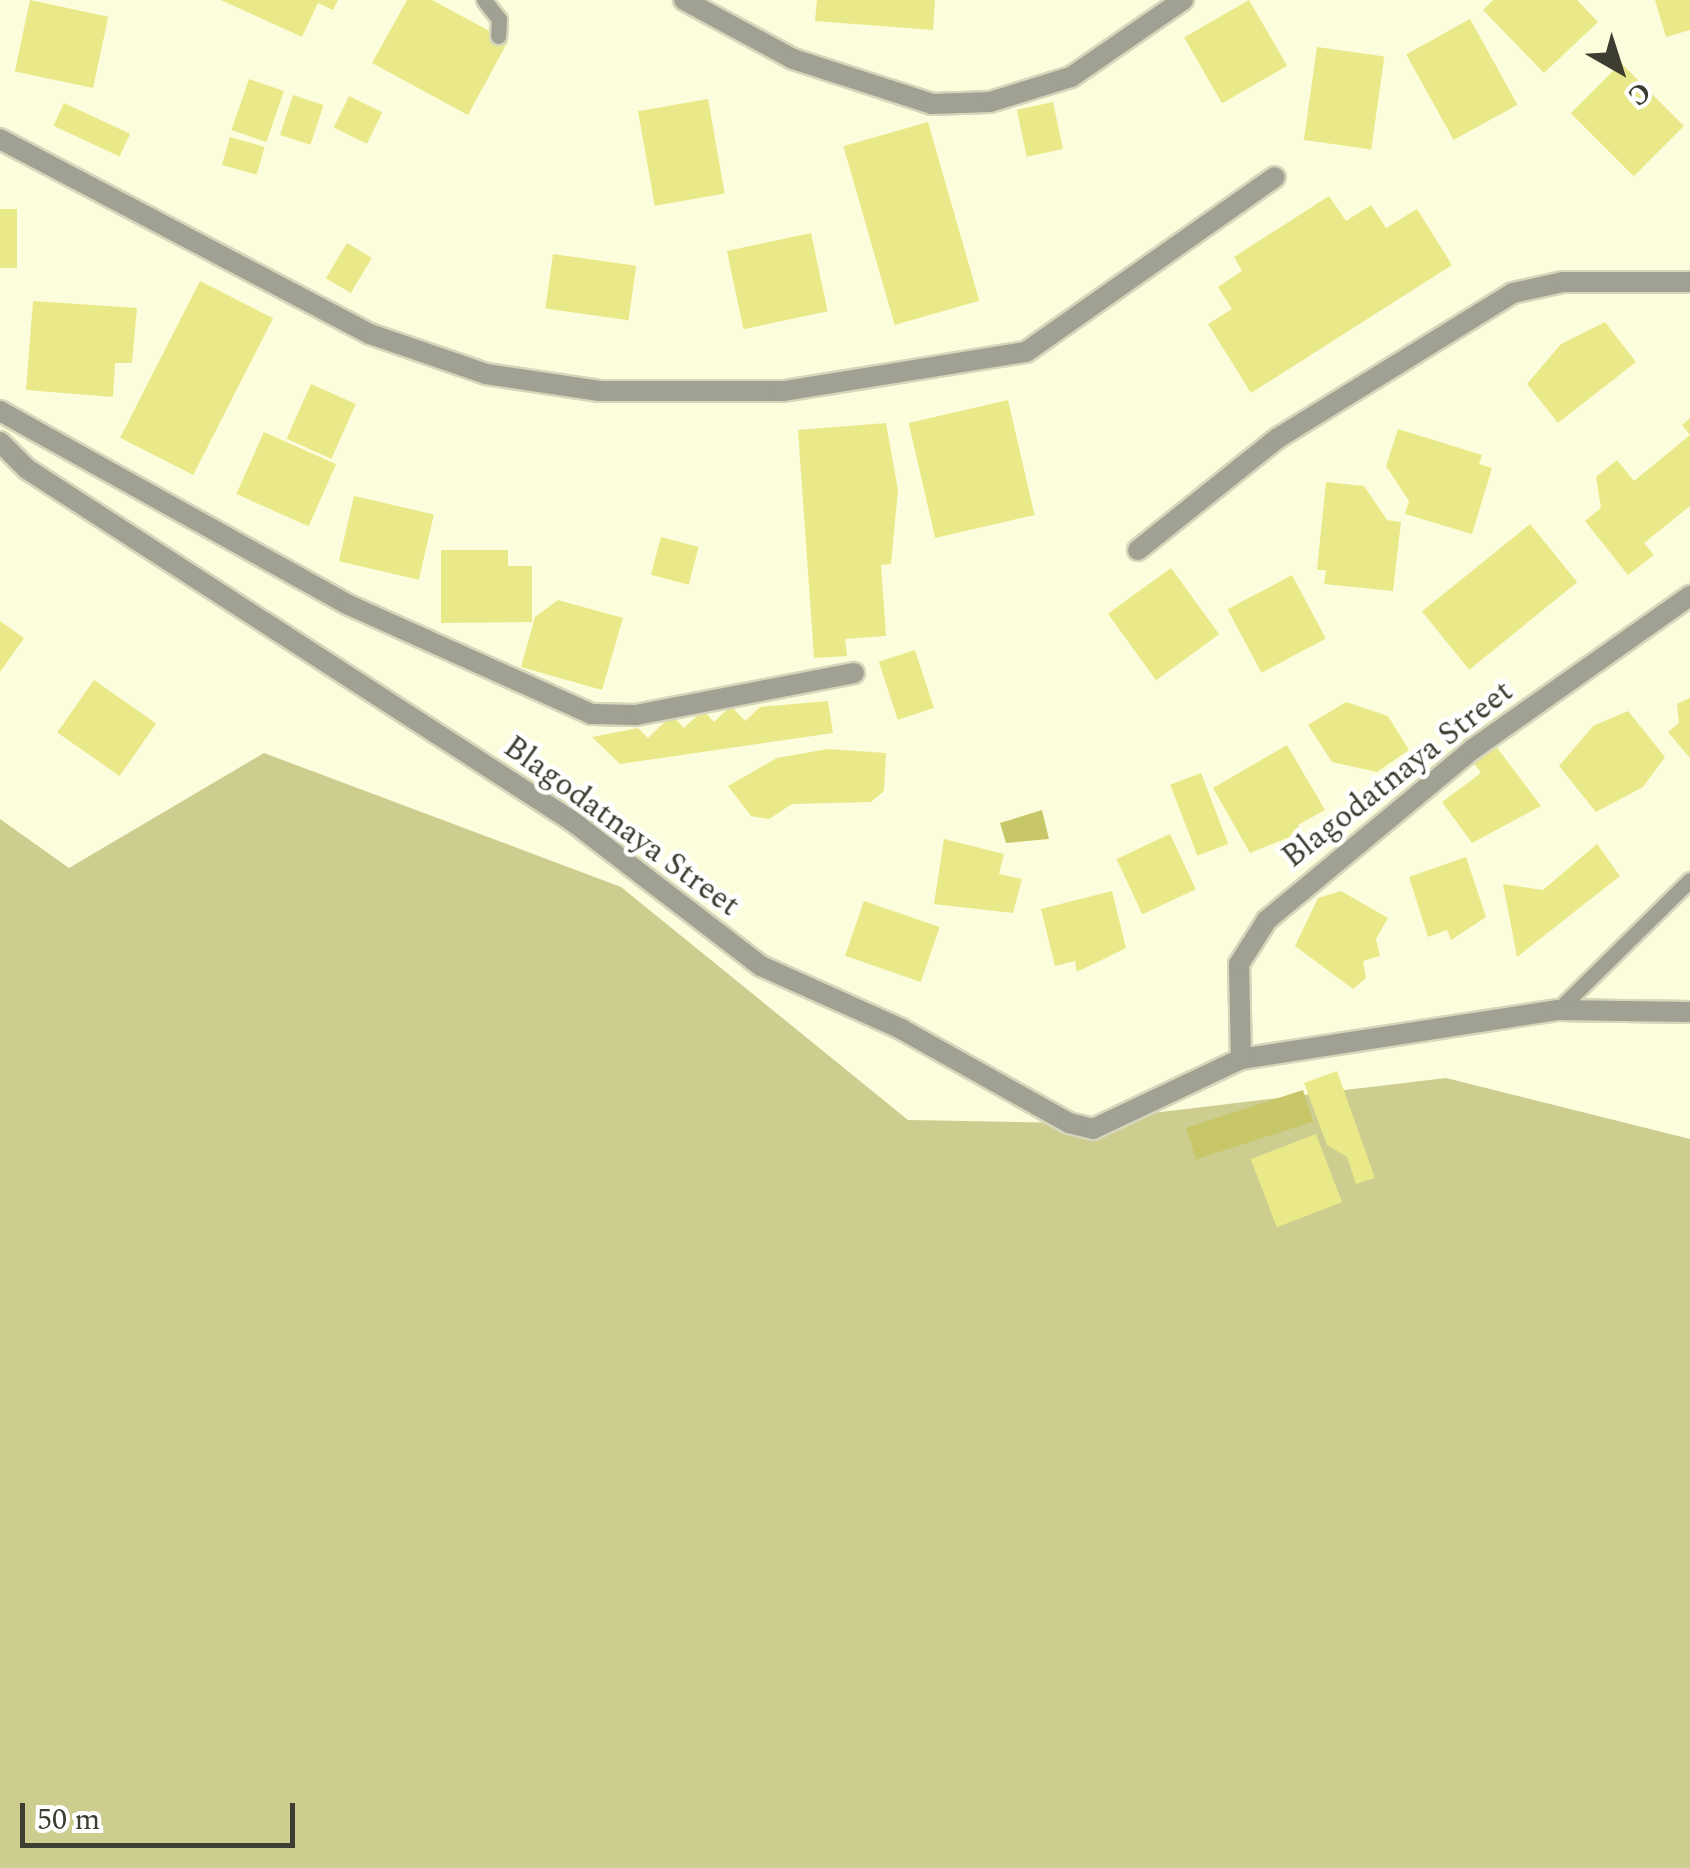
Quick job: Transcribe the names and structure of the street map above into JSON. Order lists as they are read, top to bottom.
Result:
{
  "streets": {
    "street": ["Blagodatnaya Street"]
  },
  "scale_bar": "50 m",
  "north": "bottom right"
}
